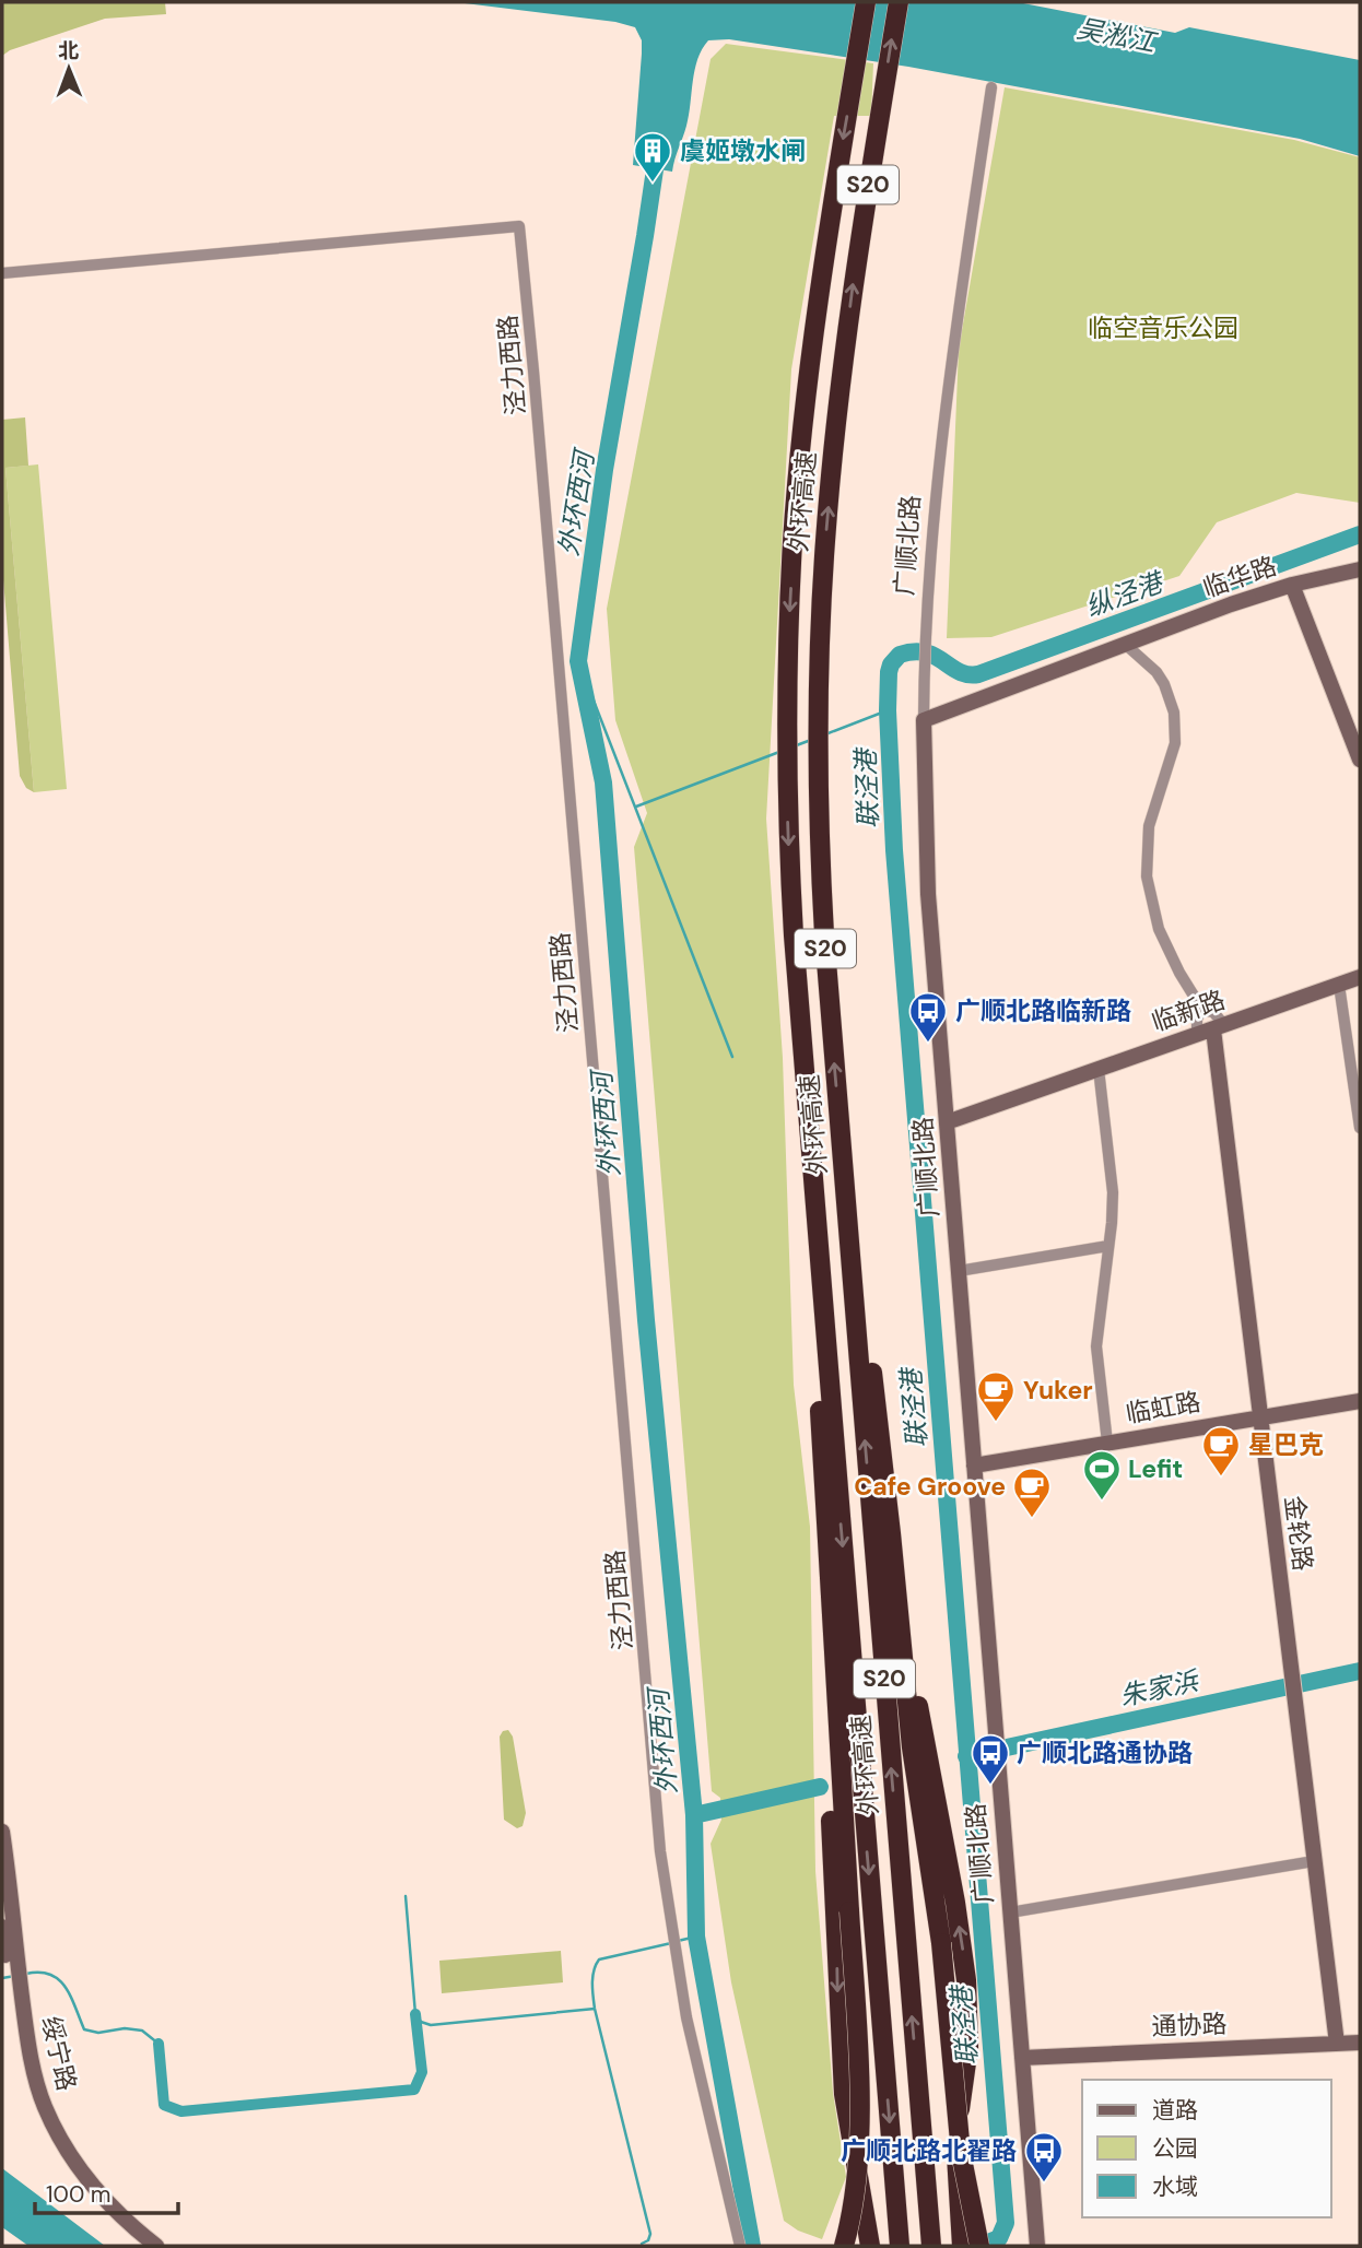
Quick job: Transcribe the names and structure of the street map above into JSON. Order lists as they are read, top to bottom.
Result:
{
  "streets": {
    "highway": ["S20", "外环高速"],
    "street": [
      "泾力西路",
      "广顺北路",
      "临华路",
      "临新路",
      "临虹路",
      "金轮路",
      "通协路",
      "绥宁路"
    ]
  },
  "crossings": [
    ["广顺北路", "临华路"],
    ["广顺北路", "临新路"],
    ["广顺北路", "临虹路"],
    ["广顺北路", "通协路"],
    ["临新路", "金轮路"],
    ["临虹路", "金轮路"],
    ["金轮路", "通协路"]
  ],
  "water": [
    "吴淞江",
    "外环西河",
    "纵泾港",
    "联泾港",
    "朱家浜"
  ],
  "parks": ["临空音乐公园"],
  "places": {
    "building": ["虞姬墩水闸"],
    "bus stop": ["广顺北路临新路", "广顺北路通协路", "广顺北路北翟路"],
    "cafe": ["Yuker", "星巴克", "Cafe Groove"],
    "sports": ["Lefit"]
  },
  "legend": ["道路", "公园", "水域"],
  "scale_bar": "100 m",
  "north": "top"
}
